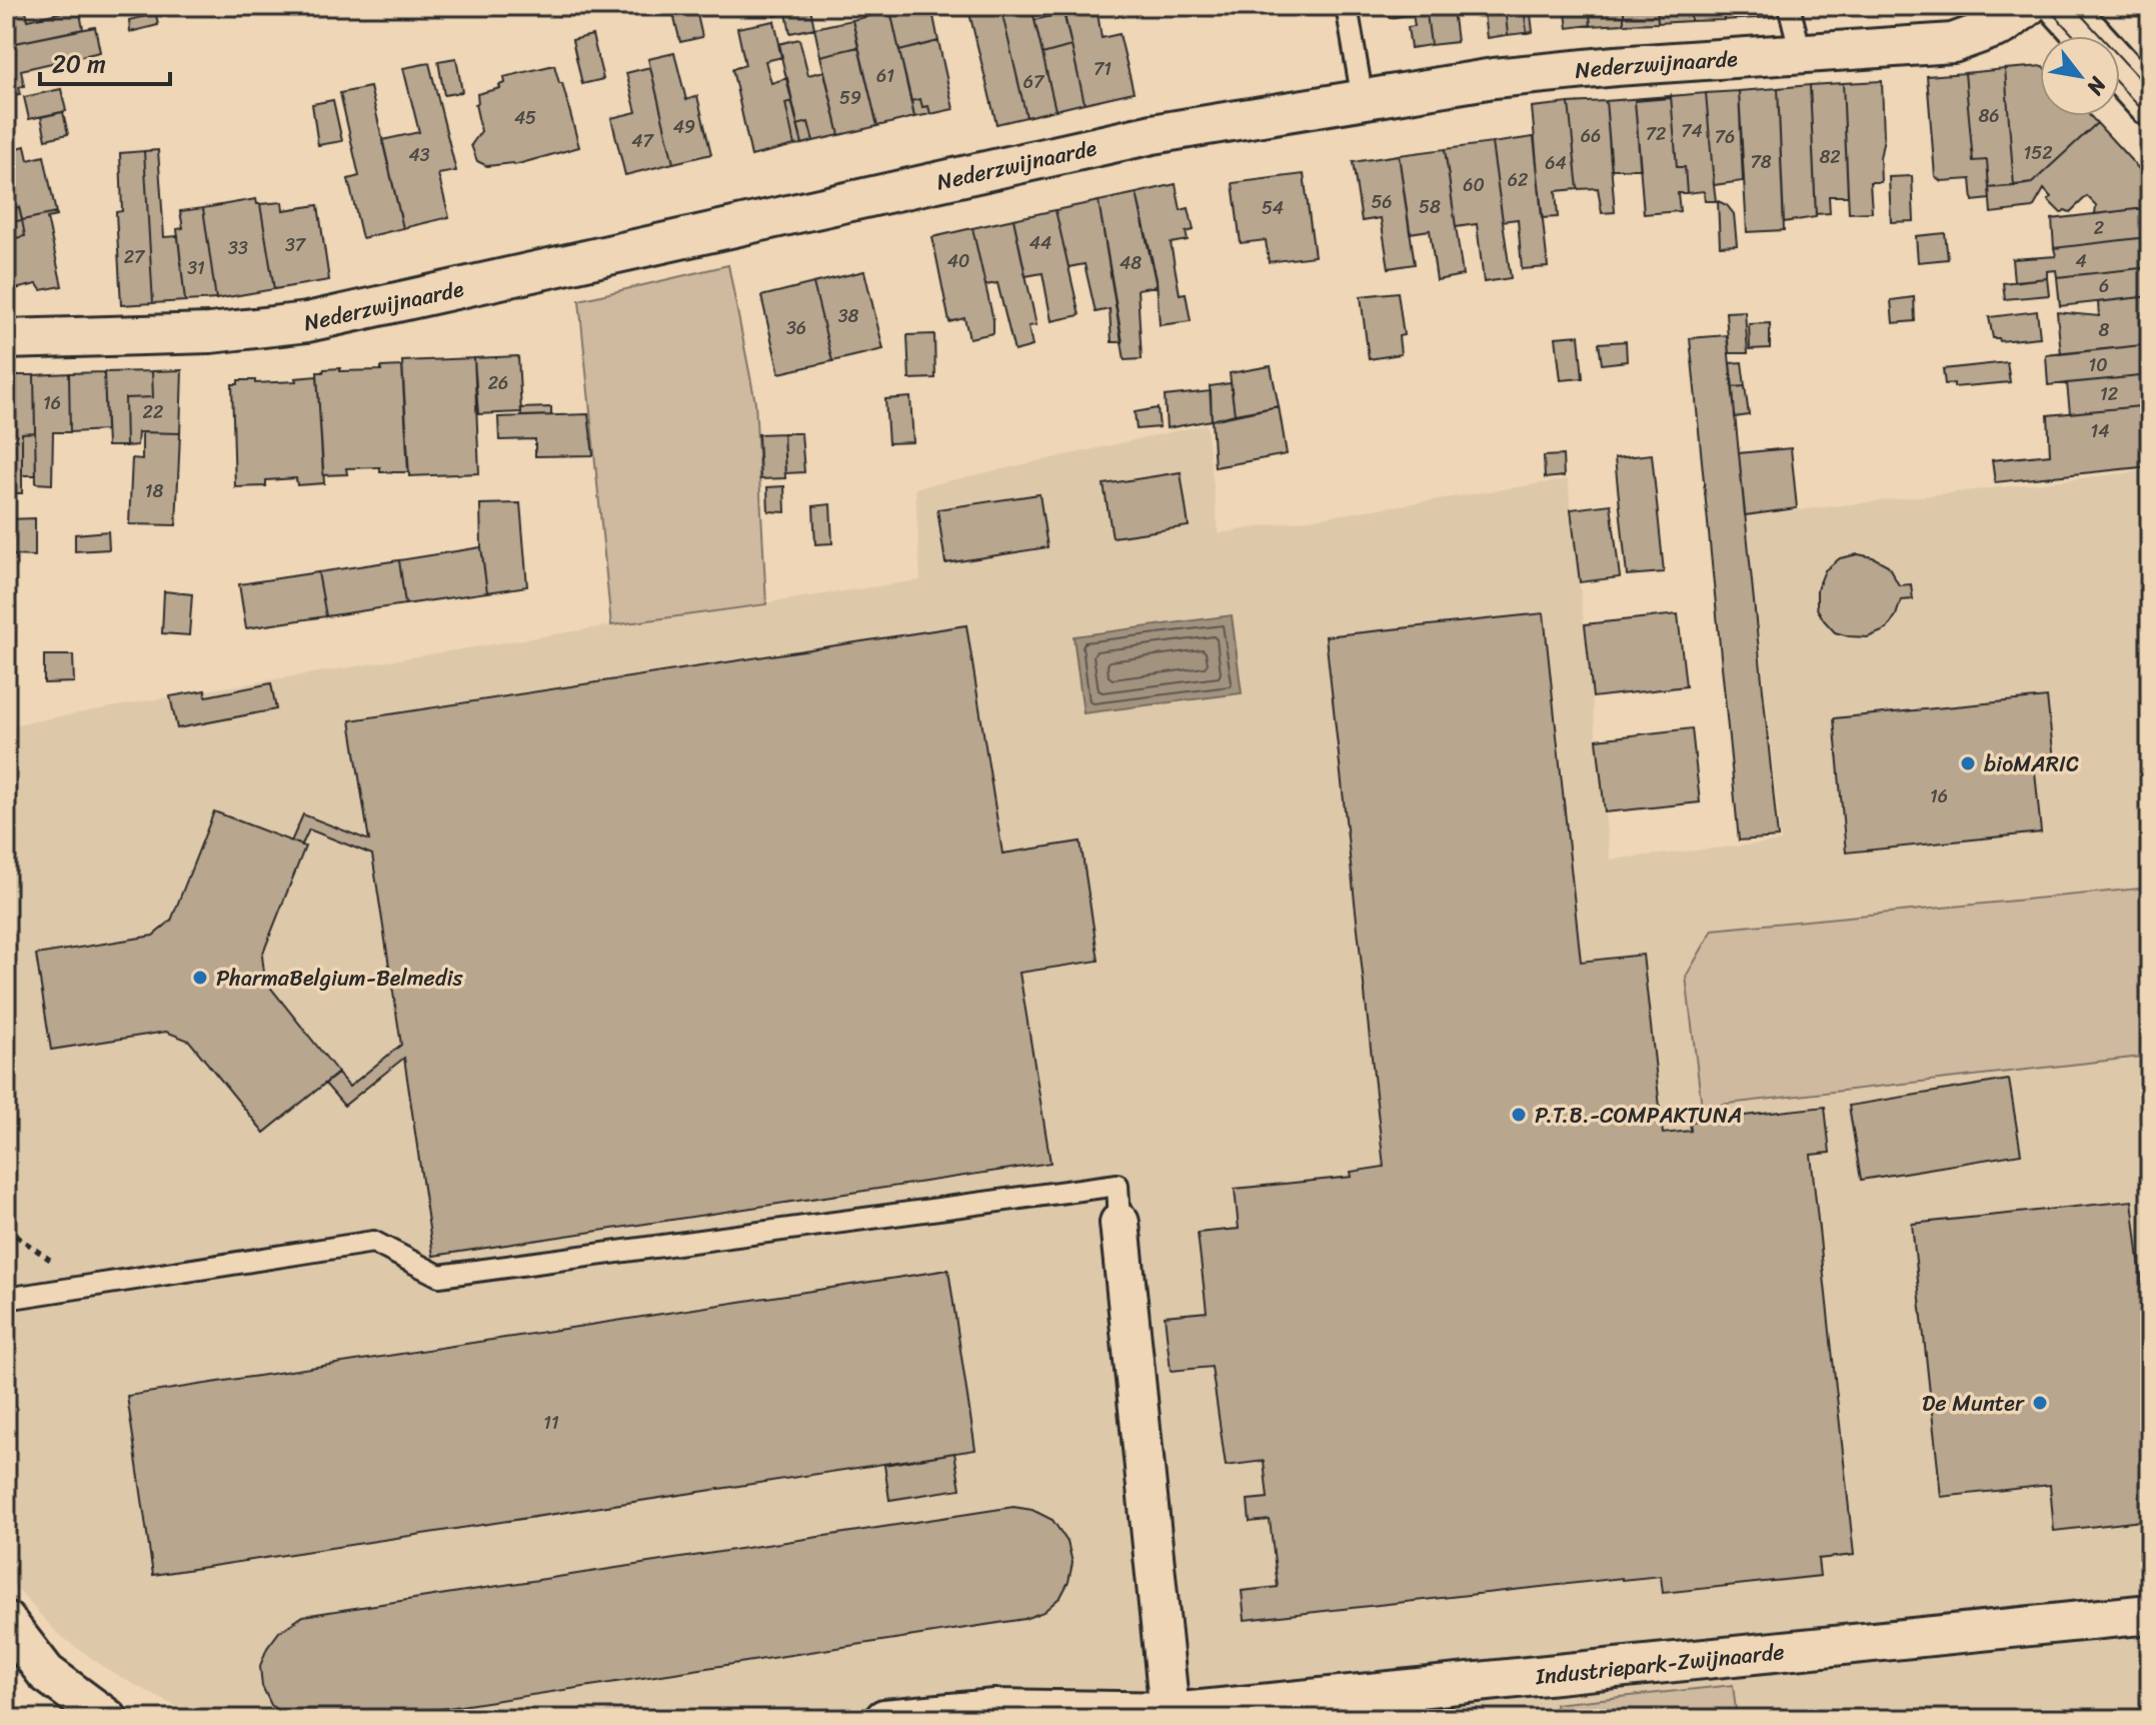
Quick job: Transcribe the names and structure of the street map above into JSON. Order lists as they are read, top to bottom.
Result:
{
  "streets": {
    "street": ["Nederzwijnaarde", "Industriepark-Zwijnaarde"]
  },
  "places": [
    "bioMARIC",
    "PharmaBelgium-Belmedis",
    "P.T.B.-COMPAKTUNA",
    "De Munter"
  ],
  "house_numbers": [
    "71",
    "61",
    "67",
    "59",
    "86",
    "45",
    "49",
    "74",
    "72",
    "66",
    "76",
    "47",
    "152",
    "43",
    "82",
    "78",
    "64",
    "62",
    "60",
    "56",
    "58",
    "54",
    "2",
    "44",
    "37",
    "33",
    "27",
    "40",
    "4",
    "48",
    "31",
    "6",
    "38",
    "36",
    "8",
    "10",
    "26",
    "12",
    "16",
    "22",
    "14",
    "18",
    "16",
    "11"
  ],
  "scale_bar": "20 m",
  "north": "bottom right"
}
